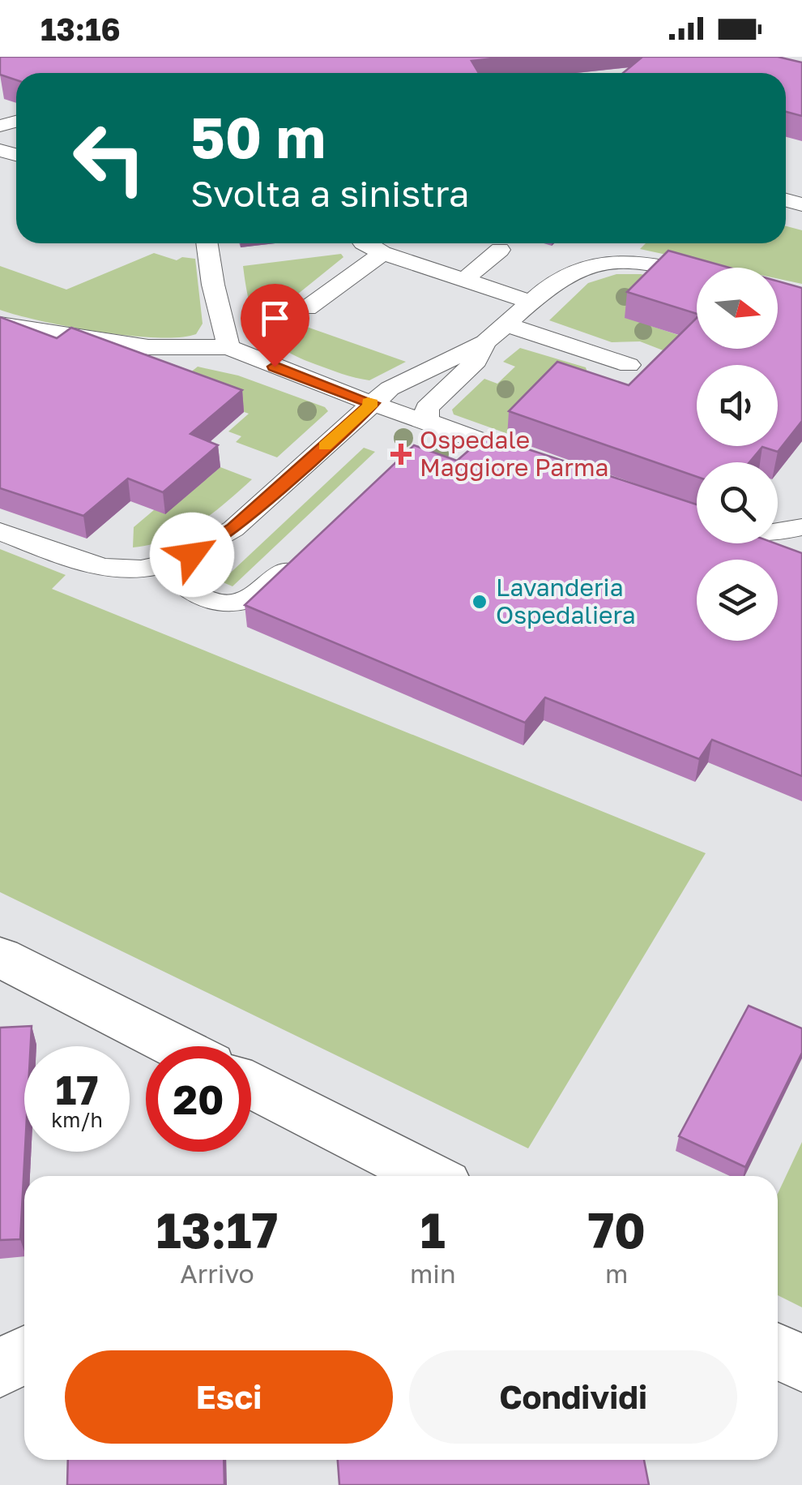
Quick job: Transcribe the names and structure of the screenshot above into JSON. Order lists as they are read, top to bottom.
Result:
{
  "places": {
    "health": ["Ospedale Maggiore Parma"],
    "other": ["Lavanderia Ospedaliera"]
  },
  "north": "right",
  "page": {
    "status": "13:16",
    "turn": ["50 m", "Svolta a sinistra"],
    "speed": "17 km/h",
    "limit": "20",
    "eta": [
      "13:17",
      "Arrivo",
      "1",
      "min",
      "70",
      "m"
    ],
    "buttons": ["Esci", "Condividi"]
  }
}
